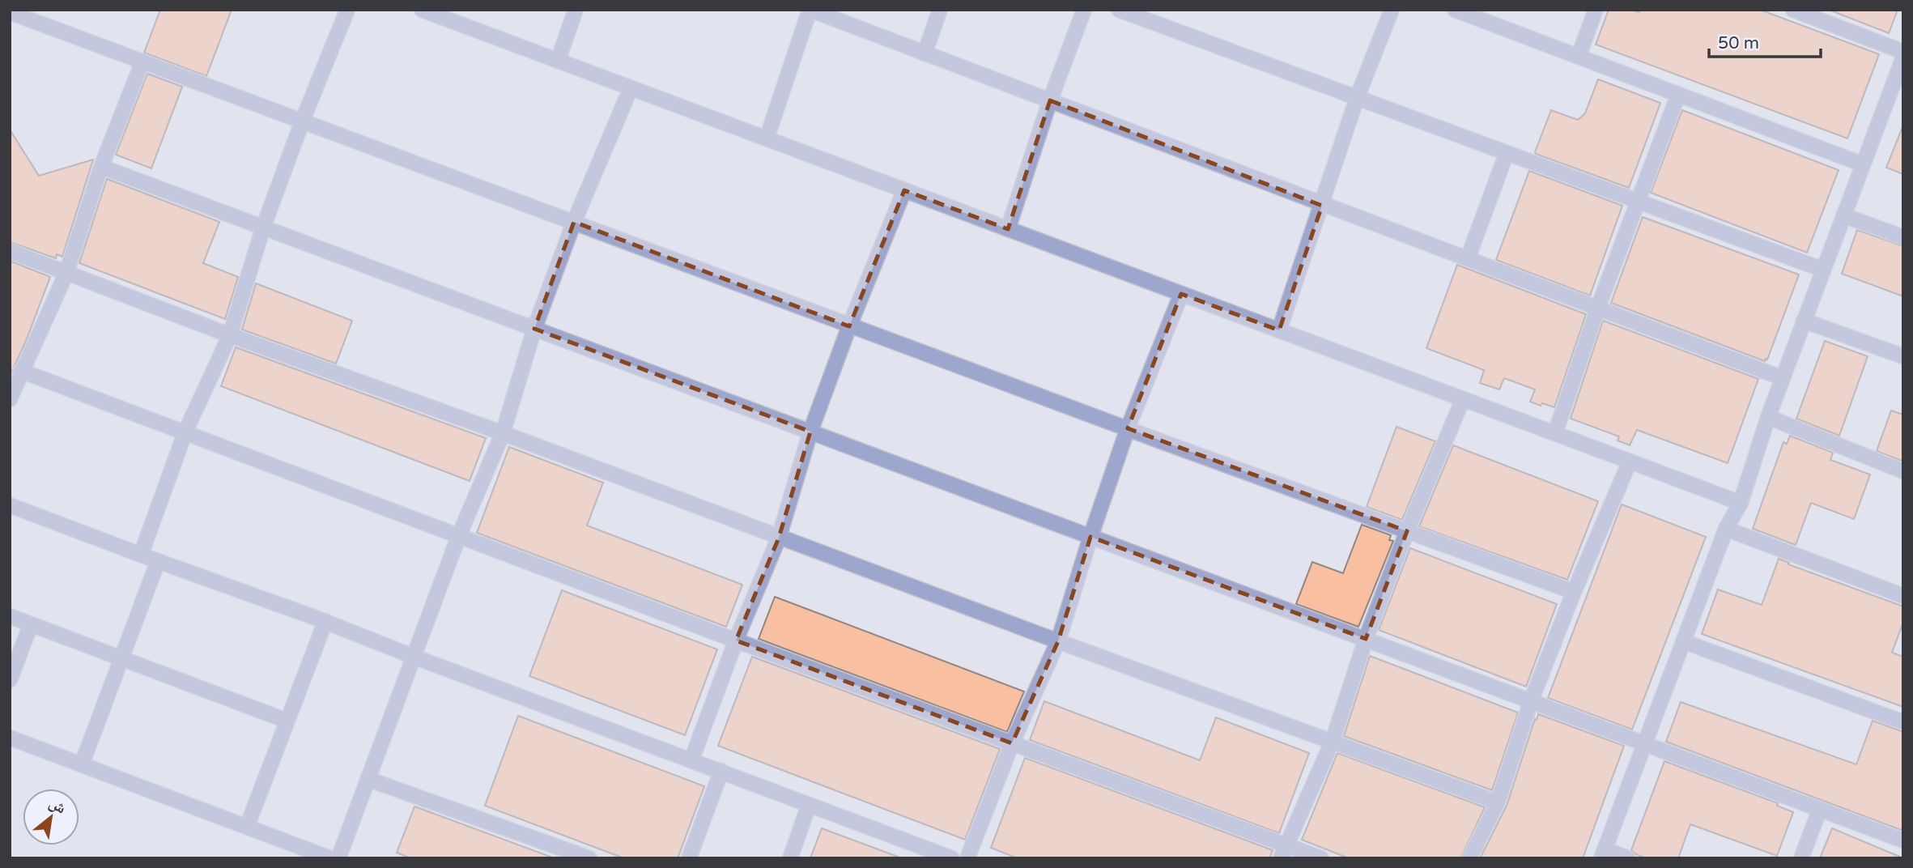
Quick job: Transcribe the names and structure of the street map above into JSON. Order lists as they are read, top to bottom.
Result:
{
  "scale_bar": "50 m",
  "north": "top right"
}
